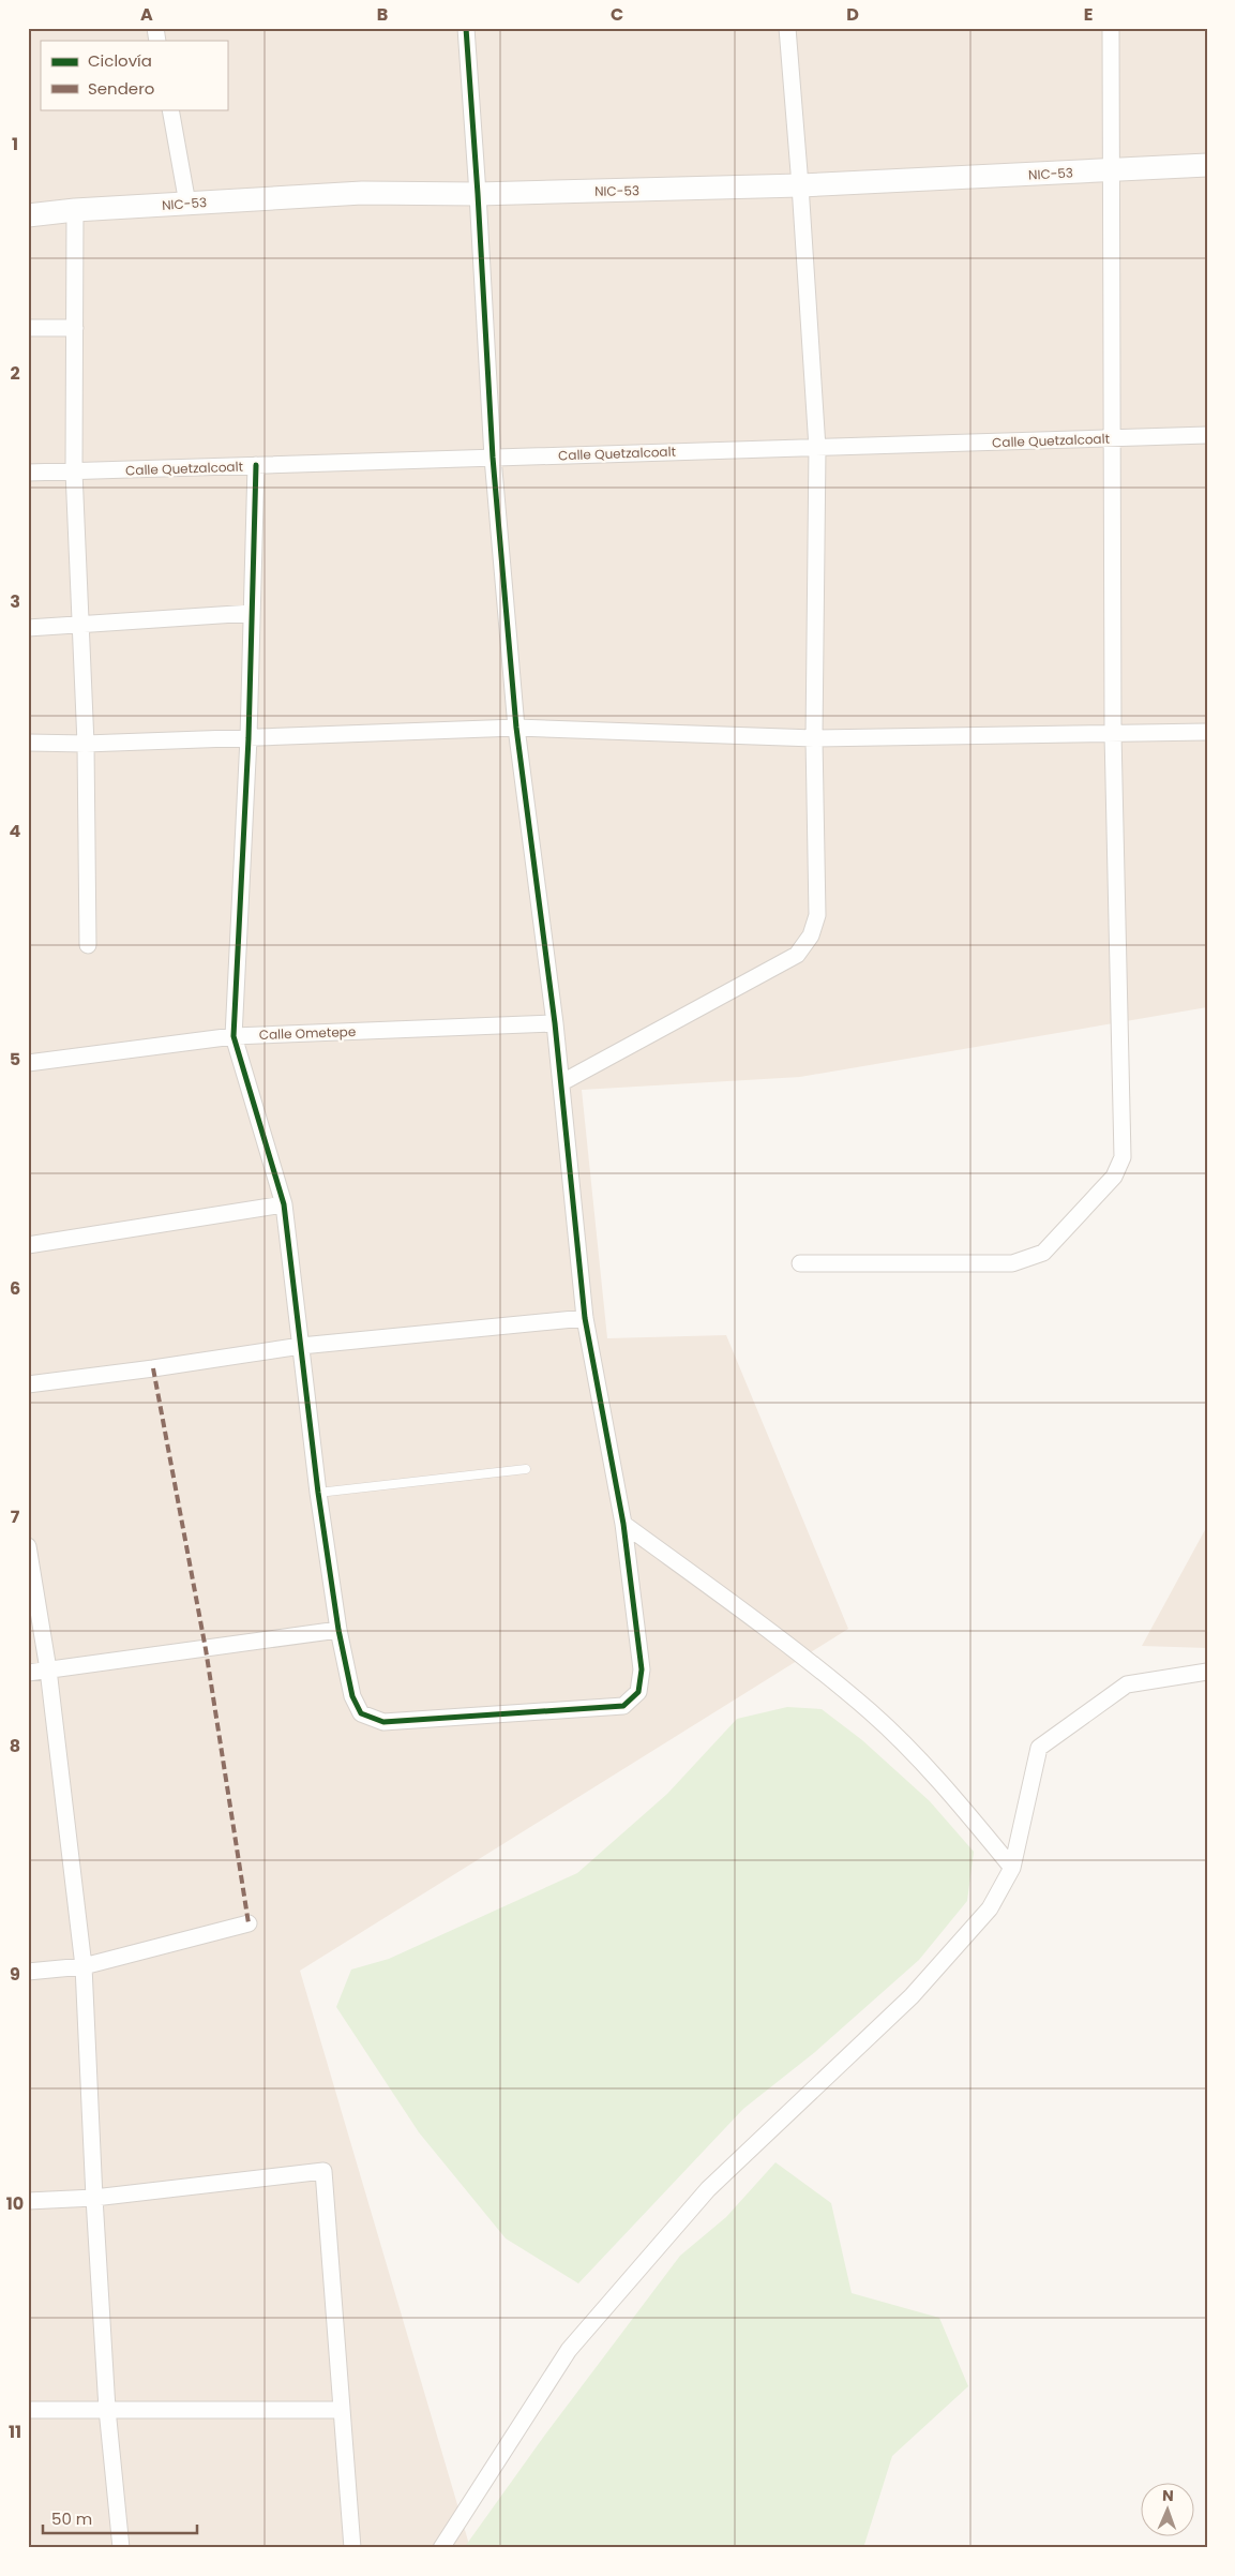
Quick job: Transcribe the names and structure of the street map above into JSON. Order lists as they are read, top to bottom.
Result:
{
  "streets": {
    "main road": ["NIC-53"],
    "street": ["Calle Quetzalcoalt", "Calle Ometepe"]
  },
  "legend": ["Ciclovía", "Sendero"],
  "scale_bar": "50 m",
  "north": "top",
  "grid": {
    "columns": [
      "A",
      "B",
      "C",
      "D",
      "E"
    ],
    "rows": [
      "1",
      "2",
      "3",
      "4",
      "5",
      "6",
      "7",
      "8",
      "9",
      "10",
      "11"
    ]
  }
}
